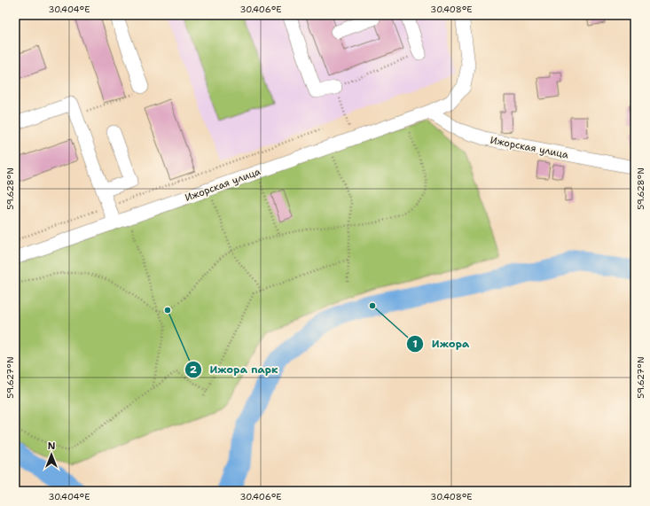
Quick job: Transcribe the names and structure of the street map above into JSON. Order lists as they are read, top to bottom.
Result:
{
  "streets": {
    "street": ["Ижорская улица"]
  },
  "places": ["Ижора", "Ижора парк"],
  "north": "top",
  "coordinates": [
    "30.404°E",
    "30.406°E",
    "30.408°E",
    "59.628°N",
    "59.627°N"
  ]
}
